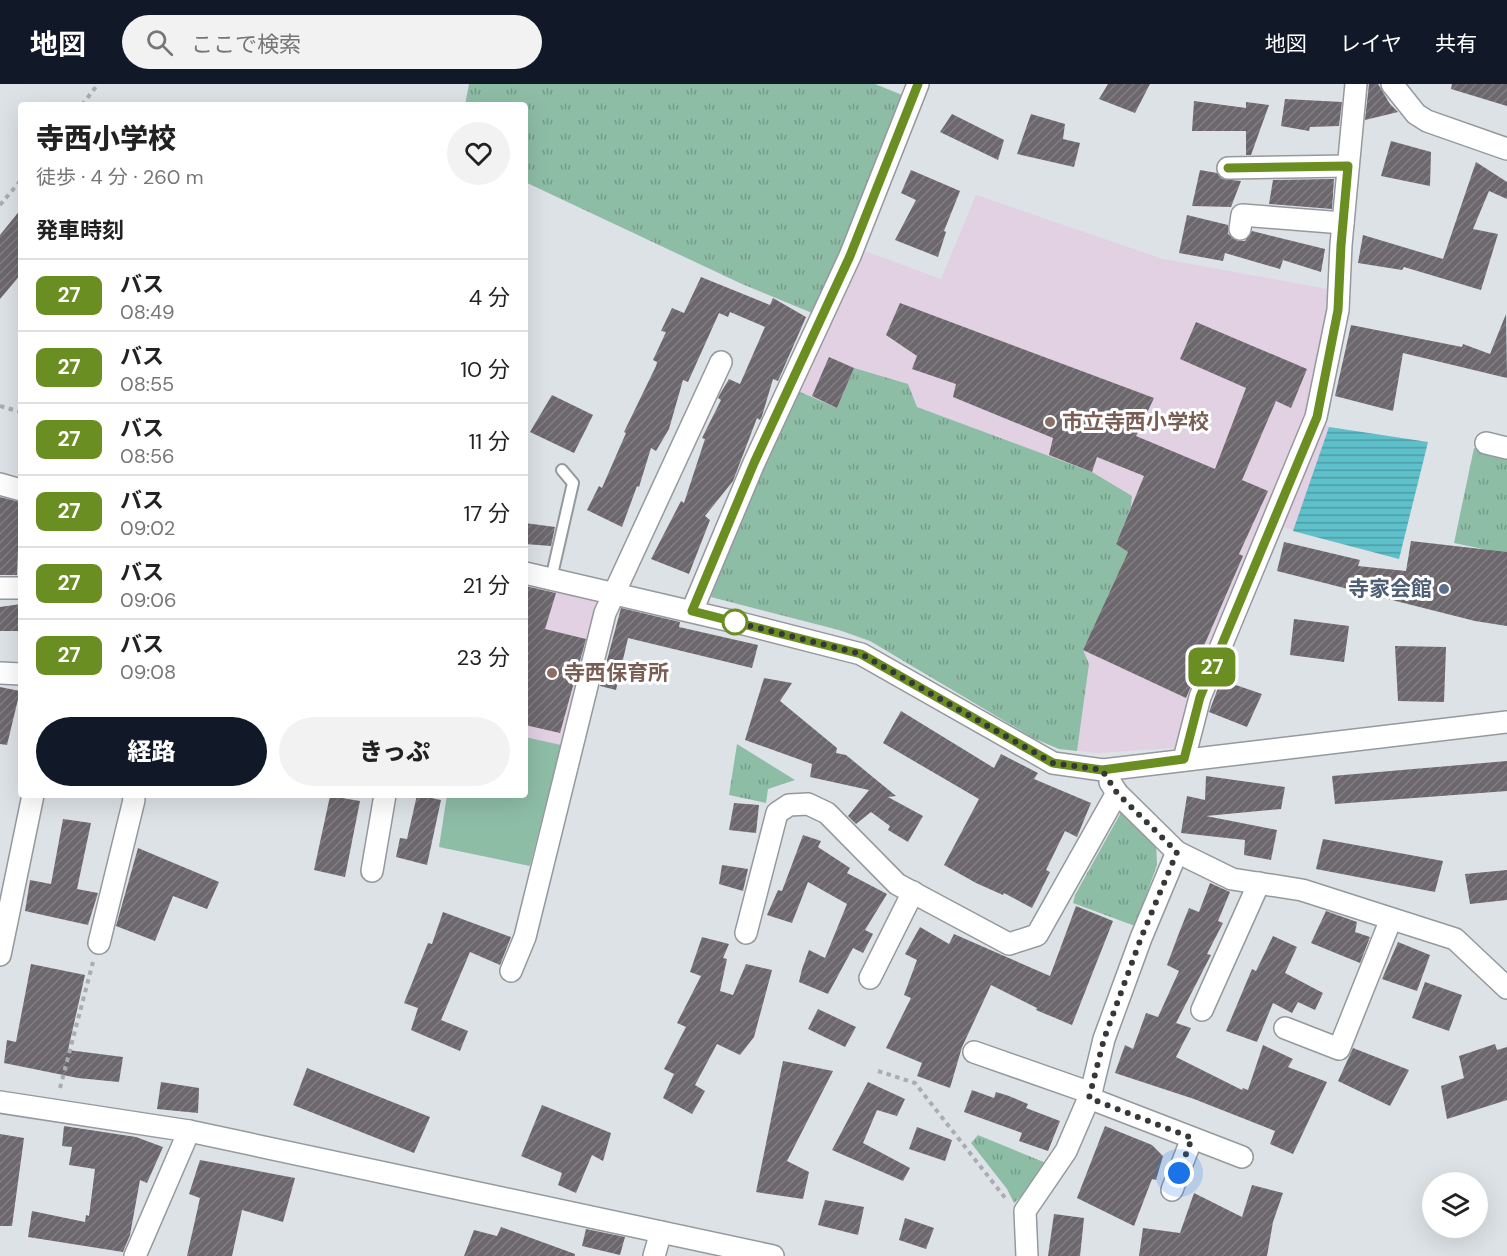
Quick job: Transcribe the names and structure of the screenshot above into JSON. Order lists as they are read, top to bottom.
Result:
{
  "places": ["市立寺西小学校", "寺家会館", "寺西保育所"],
  "lines": ["bus line 27"],
  "page": {
    "header": "地図",
    "search": "ここで検索",
    "nav": ["地図", "レイヤ", "共有"],
    "on_map": "27",
    "heading": [
      ["寺西小学校", "徒歩 · 4 分 · 260 m"],
      "発車時刻"
    ],
    "list": [
      {
        "mark": "27",
        "name": "バス",
        "note": "08:49",
        "value": "4 分"
      },
      {
        "mark": "27",
        "name": "バス",
        "note": "08:55",
        "value": "10 分"
      },
      {
        "mark": "27",
        "name": "バス",
        "note": "08:56",
        "value": "11 分"
      },
      {
        "mark": "27",
        "name": "バス",
        "note": "09:02",
        "value": "17 分"
      },
      {
        "mark": "27",
        "name": "バス",
        "note": "09:06",
        "value": "21 分"
      },
      {
        "mark": "27",
        "name": "バス",
        "note": "09:08",
        "value": "23 分"
      }
    ],
    "buttons": ["経路", "きっぷ"]
  }
}
